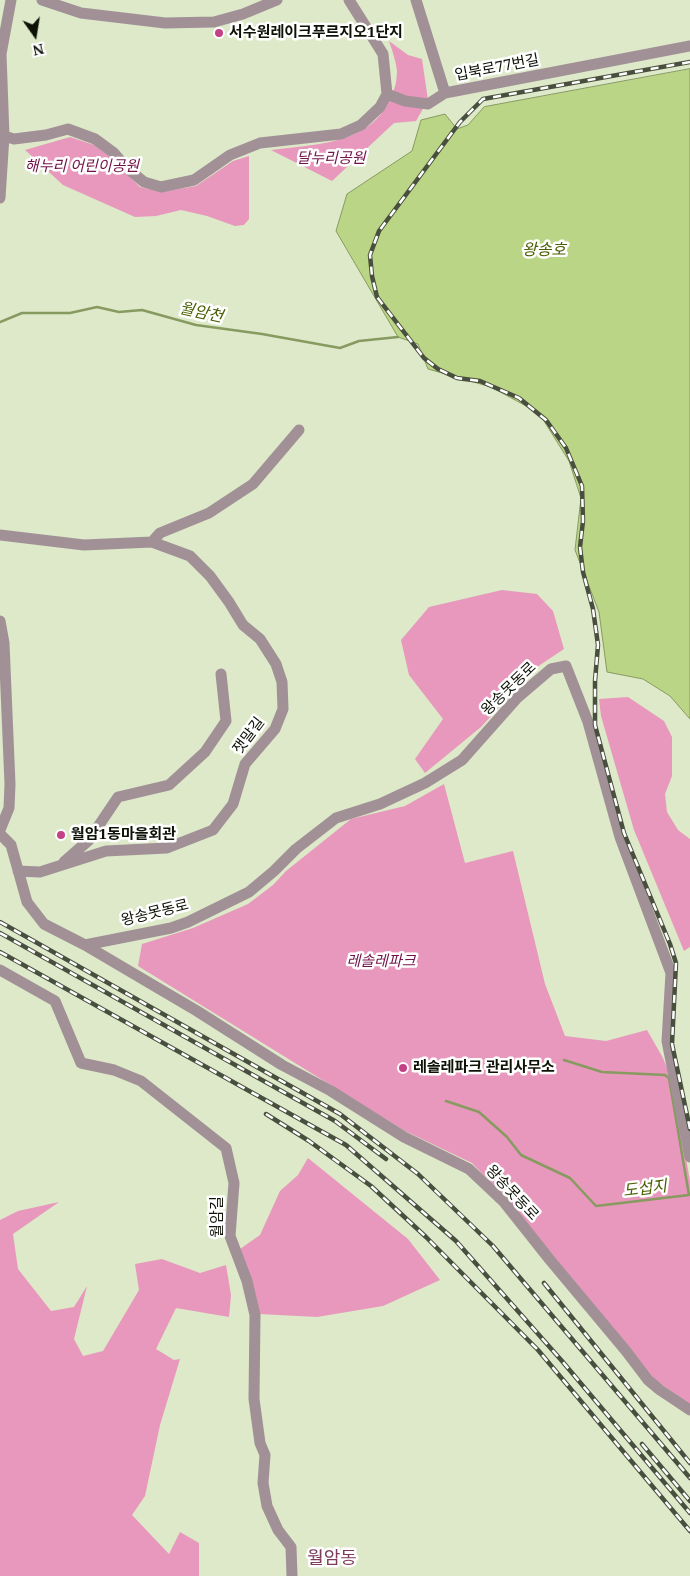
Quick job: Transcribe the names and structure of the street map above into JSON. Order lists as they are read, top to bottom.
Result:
{
  "streets": {
    "street": [
      "입북로77번길",
      "왕송못동로",
      "잿말길",
      "월암길"
    ]
  },
  "crossings": [
    ["왕송못동로", "잿말길"]
  ],
  "districts": ["월암동"],
  "water": ["왕송호", "월암천", "도섭지"],
  "parks": ["달누리공원", "해누리 어린이공원", "레솔레파크"],
  "places": ["서수원레이크푸르지오1단지", "월암1동마을회관", "레솔레파크 관리사무소"],
  "north": "bottom"
}
